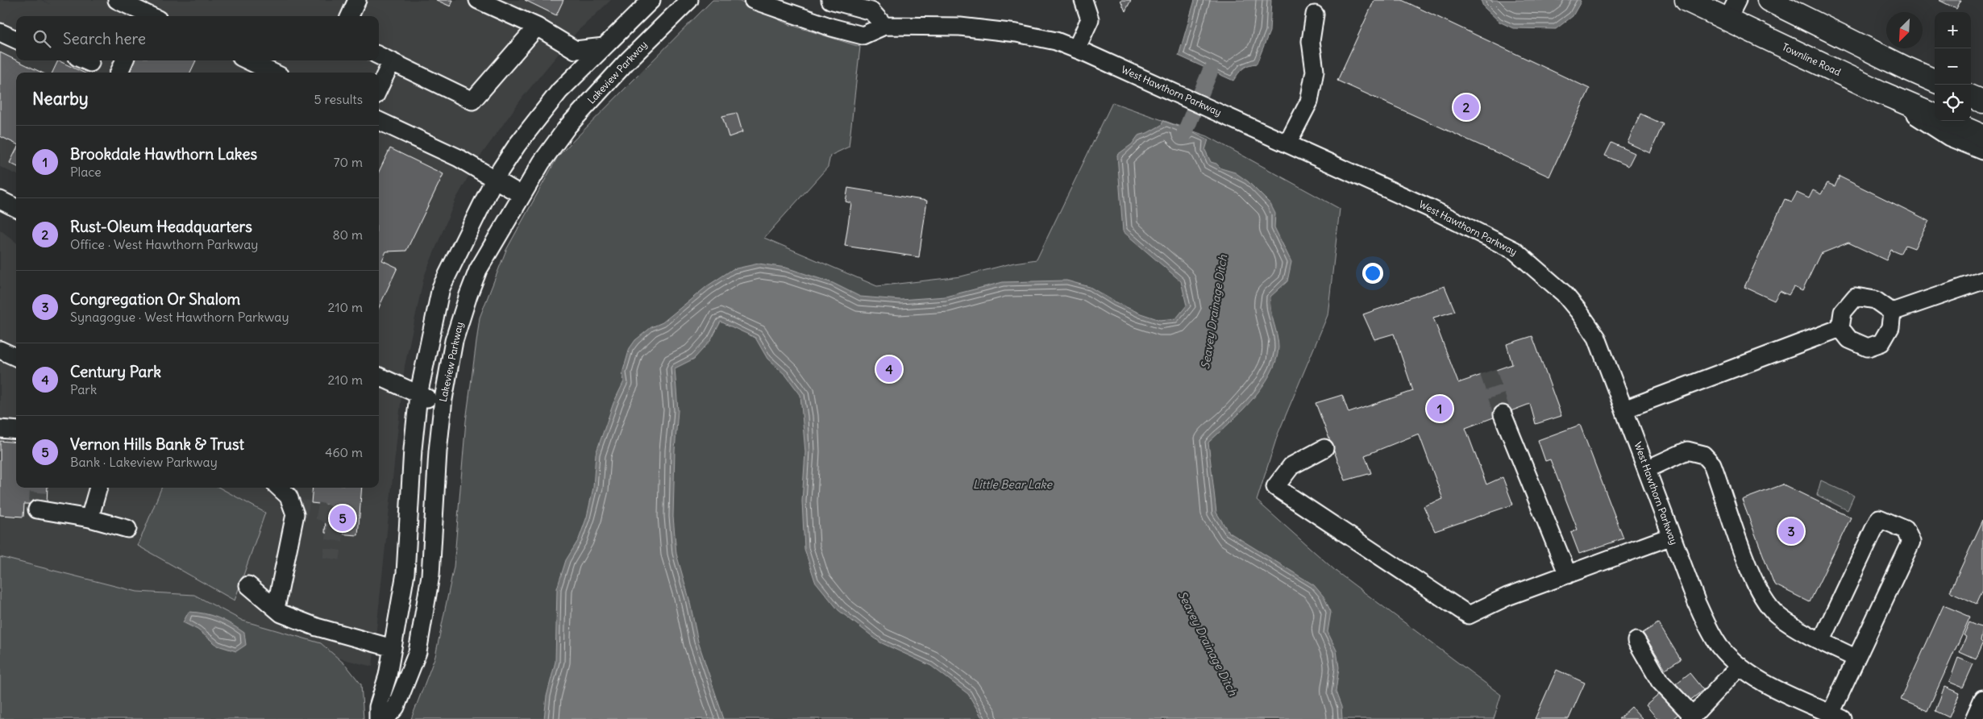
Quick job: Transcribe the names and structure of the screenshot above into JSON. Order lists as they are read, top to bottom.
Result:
{
  "streets": {
    "main road": ["Townline Road"],
    "street": ["Lakeview Parkway", "West Hawthorn Parkway"]
  },
  "water": ["Seavey Drainage Ditch", "Little Bear Lake"],
  "north": "bottom left",
  "page": {
    "map_buttons": ["+", "−"],
    "search": "Search here",
    "heading": ["Nearby", "5 results"],
    "pins": [
      "2",
      "4",
      "1",
      "5",
      "3"
    ],
    "list": [
      {
        "mark": "1",
        "name": "Brookdale Hawthorn Lakes",
        "note": "Place",
        "value": "70 m"
      },
      {
        "mark": "2",
        "name": "Rust-Oleum Headquarters",
        "note": "Office · West Hawthorn Parkway",
        "value": "80 m"
      },
      {
        "mark": "3",
        "name": "Congregation Or Shalom",
        "note": "Synagogue · West Hawthorn Parkway",
        "value": "210 m"
      },
      {
        "mark": "4",
        "name": "Century Park",
        "note": "Park",
        "value": "210 m"
      },
      {
        "mark": "5",
        "name": "Vernon Hills Bank & Trust",
        "note": "Bank · Lakeview Parkway",
        "value": "460 m"
      }
    ]
  }
}
